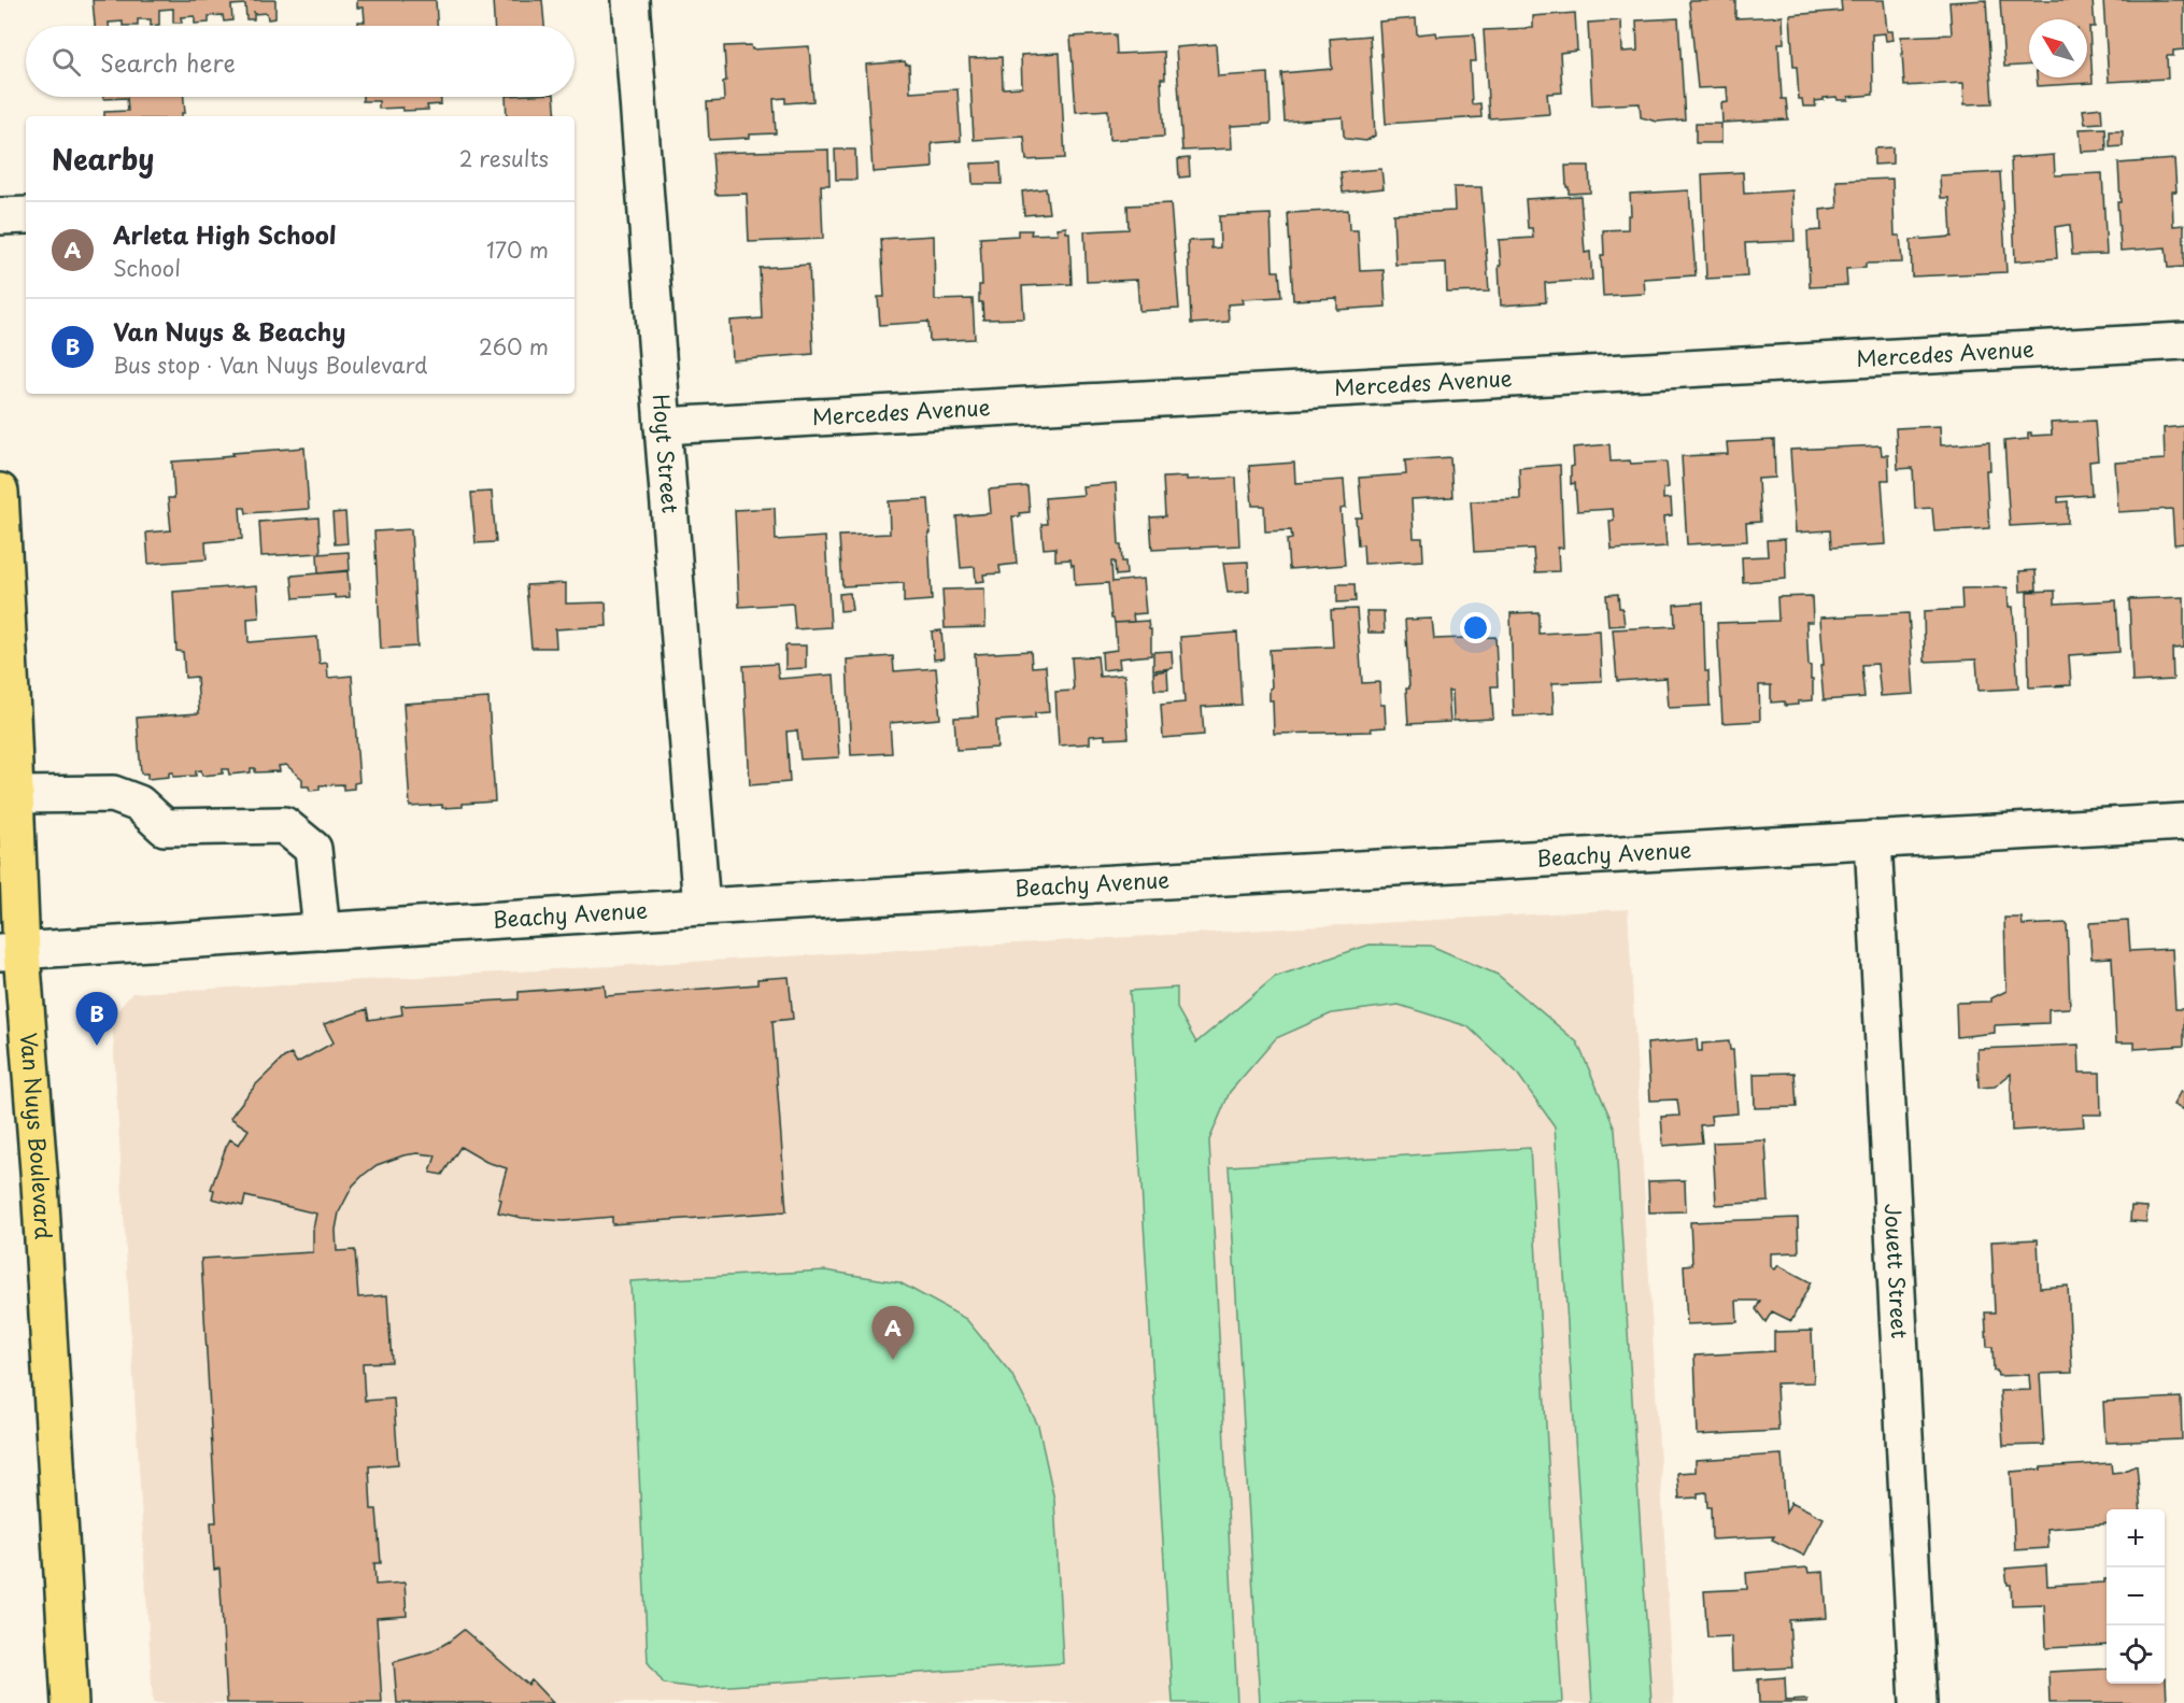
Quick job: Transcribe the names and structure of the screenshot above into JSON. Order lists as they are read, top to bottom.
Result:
{
  "streets": {
    "main road": ["Van Nuys Boulevard"],
    "street": [
      "Mercedes Avenue",
      "Hoyt Street",
      "Beachy Avenue",
      "Jouett Street"
    ]
  },
  "crossings": [
    ["Mercedes Avenue", "Hoyt Street"],
    ["Hoyt Street", "Beachy Avenue"],
    ["Beachy Avenue", "Van Nuys Boulevard"],
    ["Beachy Avenue", "Jouett Street"]
  ],
  "north": "top left",
  "page": {
    "search": "Search here",
    "heading": ["Nearby", "2 results"],
    "list": [
      {
        "mark": "A",
        "name": "Arleta High School",
        "note": "School",
        "value": "170 m"
      },
      {
        "mark": "B",
        "name": "Van Nuys & Beachy",
        "note": "Bus stop · Van Nuys Boulevard",
        "value": "260 m"
      }
    ],
    "pins": ["B", "A"],
    "map_buttons": ["+", "−"]
  }
}
